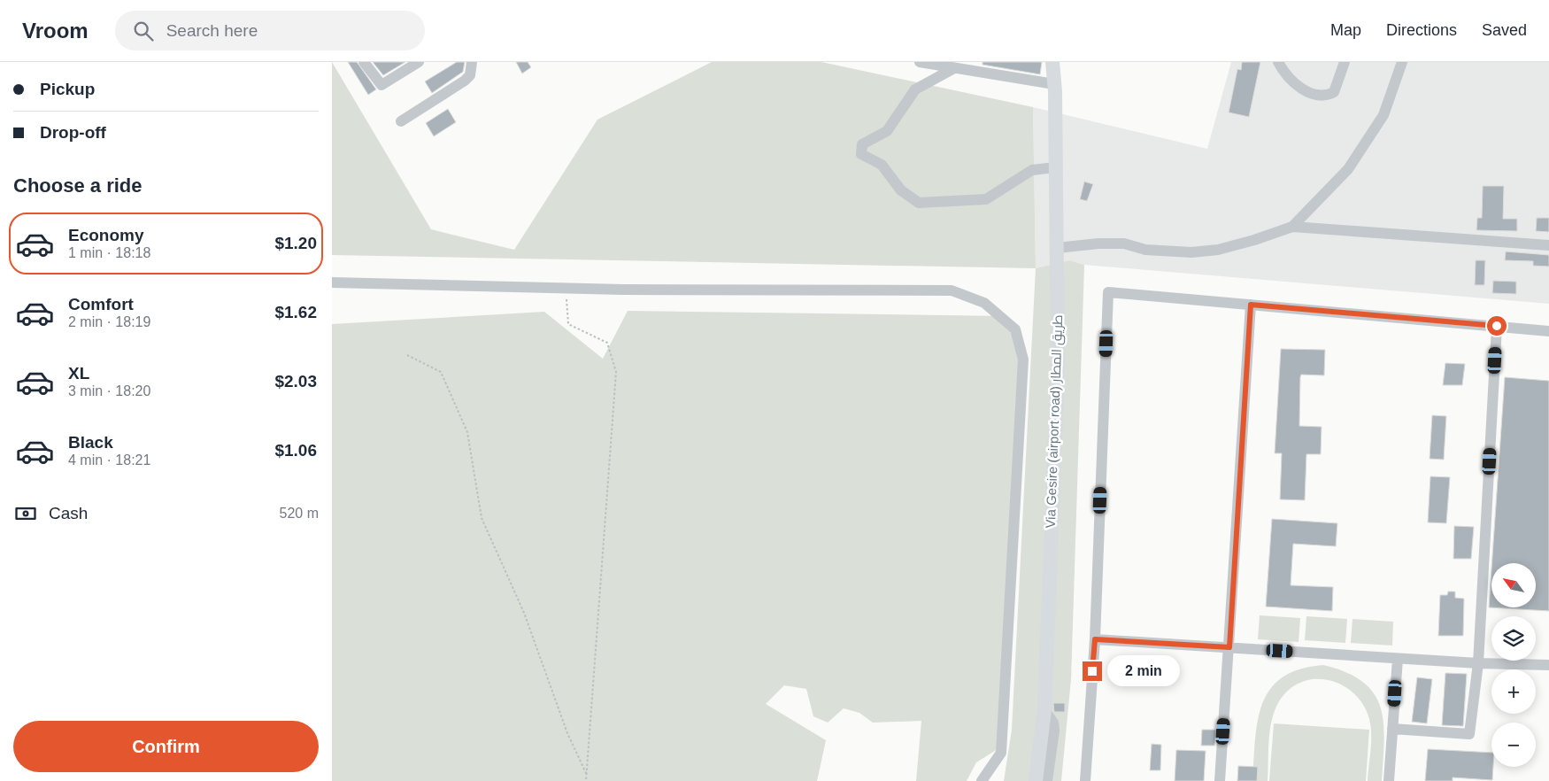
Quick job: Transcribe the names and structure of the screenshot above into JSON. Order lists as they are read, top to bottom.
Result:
{
  "streets": {
    "main road": ["Via Gesire (airport road) طريق المطار"]
  },
  "north": "top left",
  "page": {
    "header": "Vroom",
    "search": "Search here",
    "nav": ["Map", "Directions", "Saved"],
    "banner": ["Pickup", "Drop-off"],
    "heading": "Choose a ride",
    "list": [
      {
        "name": "Economy",
        "note": "1 min · 18:18",
        "value": "$1.20"
      },
      {
        "name": "Comfort",
        "note": "2 min · 18:19",
        "value": "$1.62"
      },
      {
        "name": "XL",
        "note": "3 min · 18:20",
        "value": "$2.03"
      },
      {
        "name": "Black",
        "note": "4 min · 18:21",
        "value": "$1.06"
      }
    ],
    "pay": ["Cash", "520 m"],
    "map_buttons": ["+", "−"],
    "bubble": "2 min",
    "buttons": "Confirm"
  }
}
